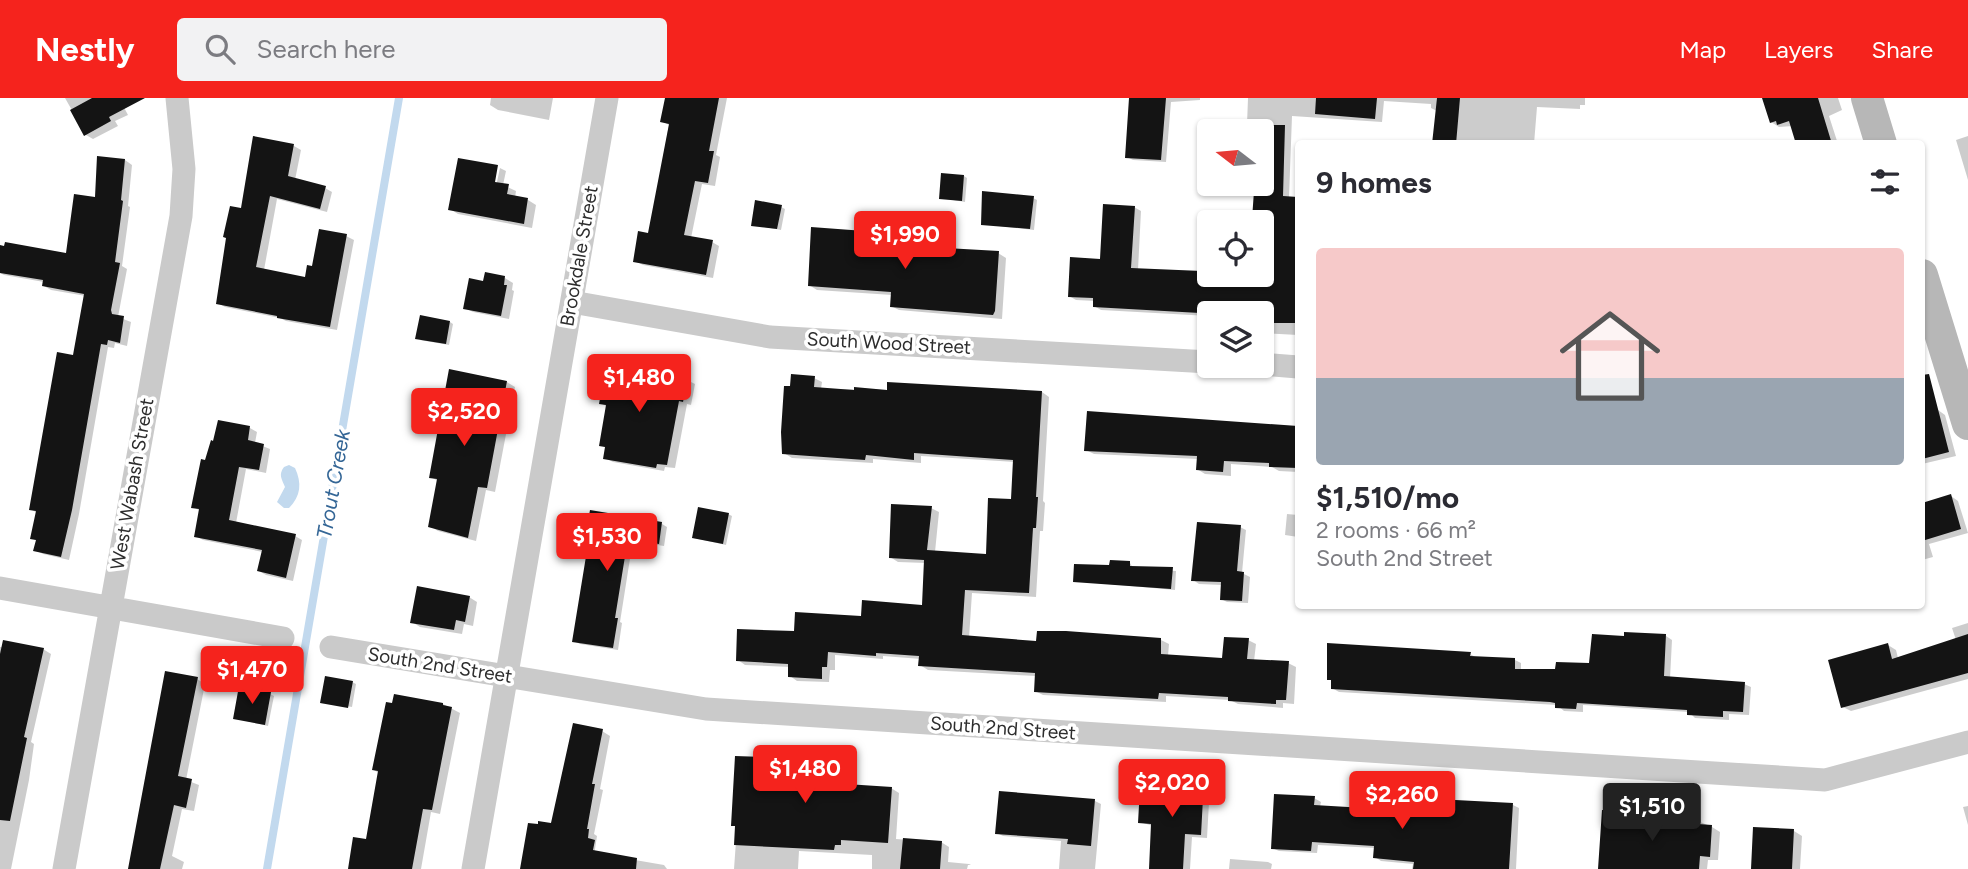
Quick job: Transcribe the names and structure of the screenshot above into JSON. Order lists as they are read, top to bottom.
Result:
{
  "streets": {
    "street": [
      "Brookdale Street",
      "South Wood Street",
      "West Wabash Street",
      "South 2nd Street"
    ]
  },
  "crossings": [
    ["Brookdale Street", "South Wood Street"],
    ["Brookdale Street", "South 2nd Street"]
  ],
  "water": ["Trout Creek"],
  "north": "left",
  "page": {
    "header": "Nestly",
    "search": "Search here",
    "nav": ["Map", "Layers", "Share"],
    "heading": "9 homes",
    "price": [
      "$1,990",
      "$1,480",
      "$2,520",
      "$1,530",
      "$1,470",
      "$1,480",
      "$2,020",
      "$2,260",
      "$1,510"
    ],
    "list": [
      {
        "name": "$1,510/mo",
        "note": "2 rooms · 66 m² · South 2nd Street"
      }
    ]
  }
}
